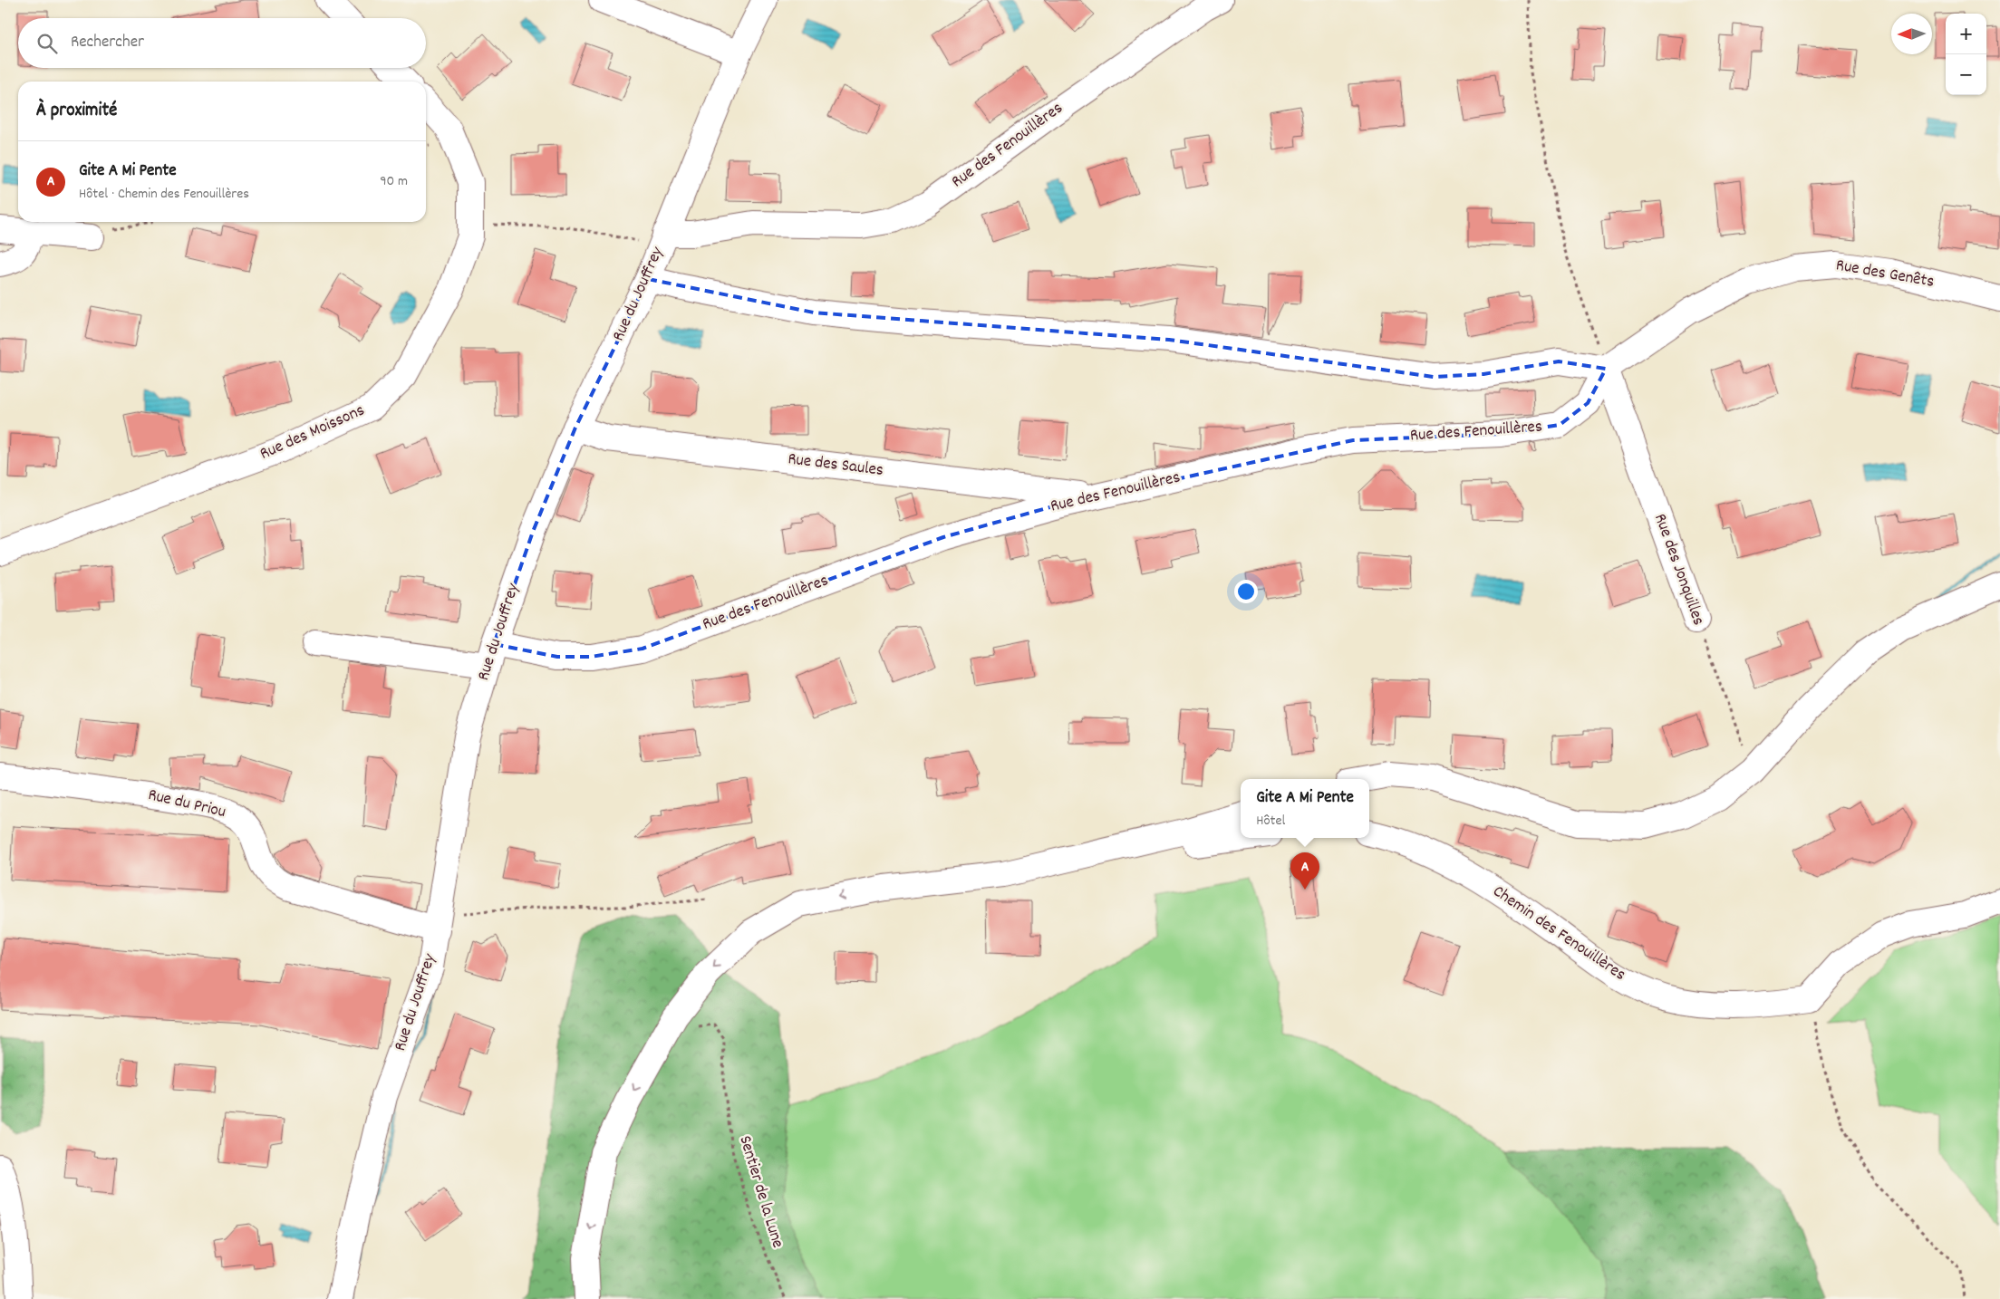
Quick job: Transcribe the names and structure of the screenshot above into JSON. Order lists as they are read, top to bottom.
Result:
{
  "streets": {
    "street": [
      "Rue des Fenouillères",
      "Rue des Genêts",
      "Rue du Jouffrey",
      "Rue des Moissons",
      "Rue des Saules",
      "Rue des Jonquilles",
      "Rue du Priou",
      "Chemin des Fenouillères"
    ],
    "path": ["Sentier de la Lune"]
  },
  "crossings": [
    ["Rue des Fenouillères", "Rue des Genêts"],
    ["Rue des Fenouillères", "Rue du Jouffrey"],
    ["Rue des Fenouillères", "Rue des Saules"],
    ["Rue des Fenouillères", "Rue des Jonquilles"],
    ["Rue des Genêts", "Rue des Jonquilles"],
    ["Rue du Jouffrey", "Rue des Saules"],
    ["Rue du Jouffrey", "Rue du Priou"]
  ],
  "north": "left",
  "page": {
    "map_buttons": ["+", "−"],
    "search": "Rechercher",
    "heading": "À proximité",
    "list": [
      {
        "mark": "A",
        "name": "Gite A Mi Pente",
        "note": "Hôtel · Chemin des Fenouillères",
        "value": "90 m"
      }
    ],
    "popup": ["Gite A Mi Pente", "Hôtel"],
    "pins": "A"
  }
}
